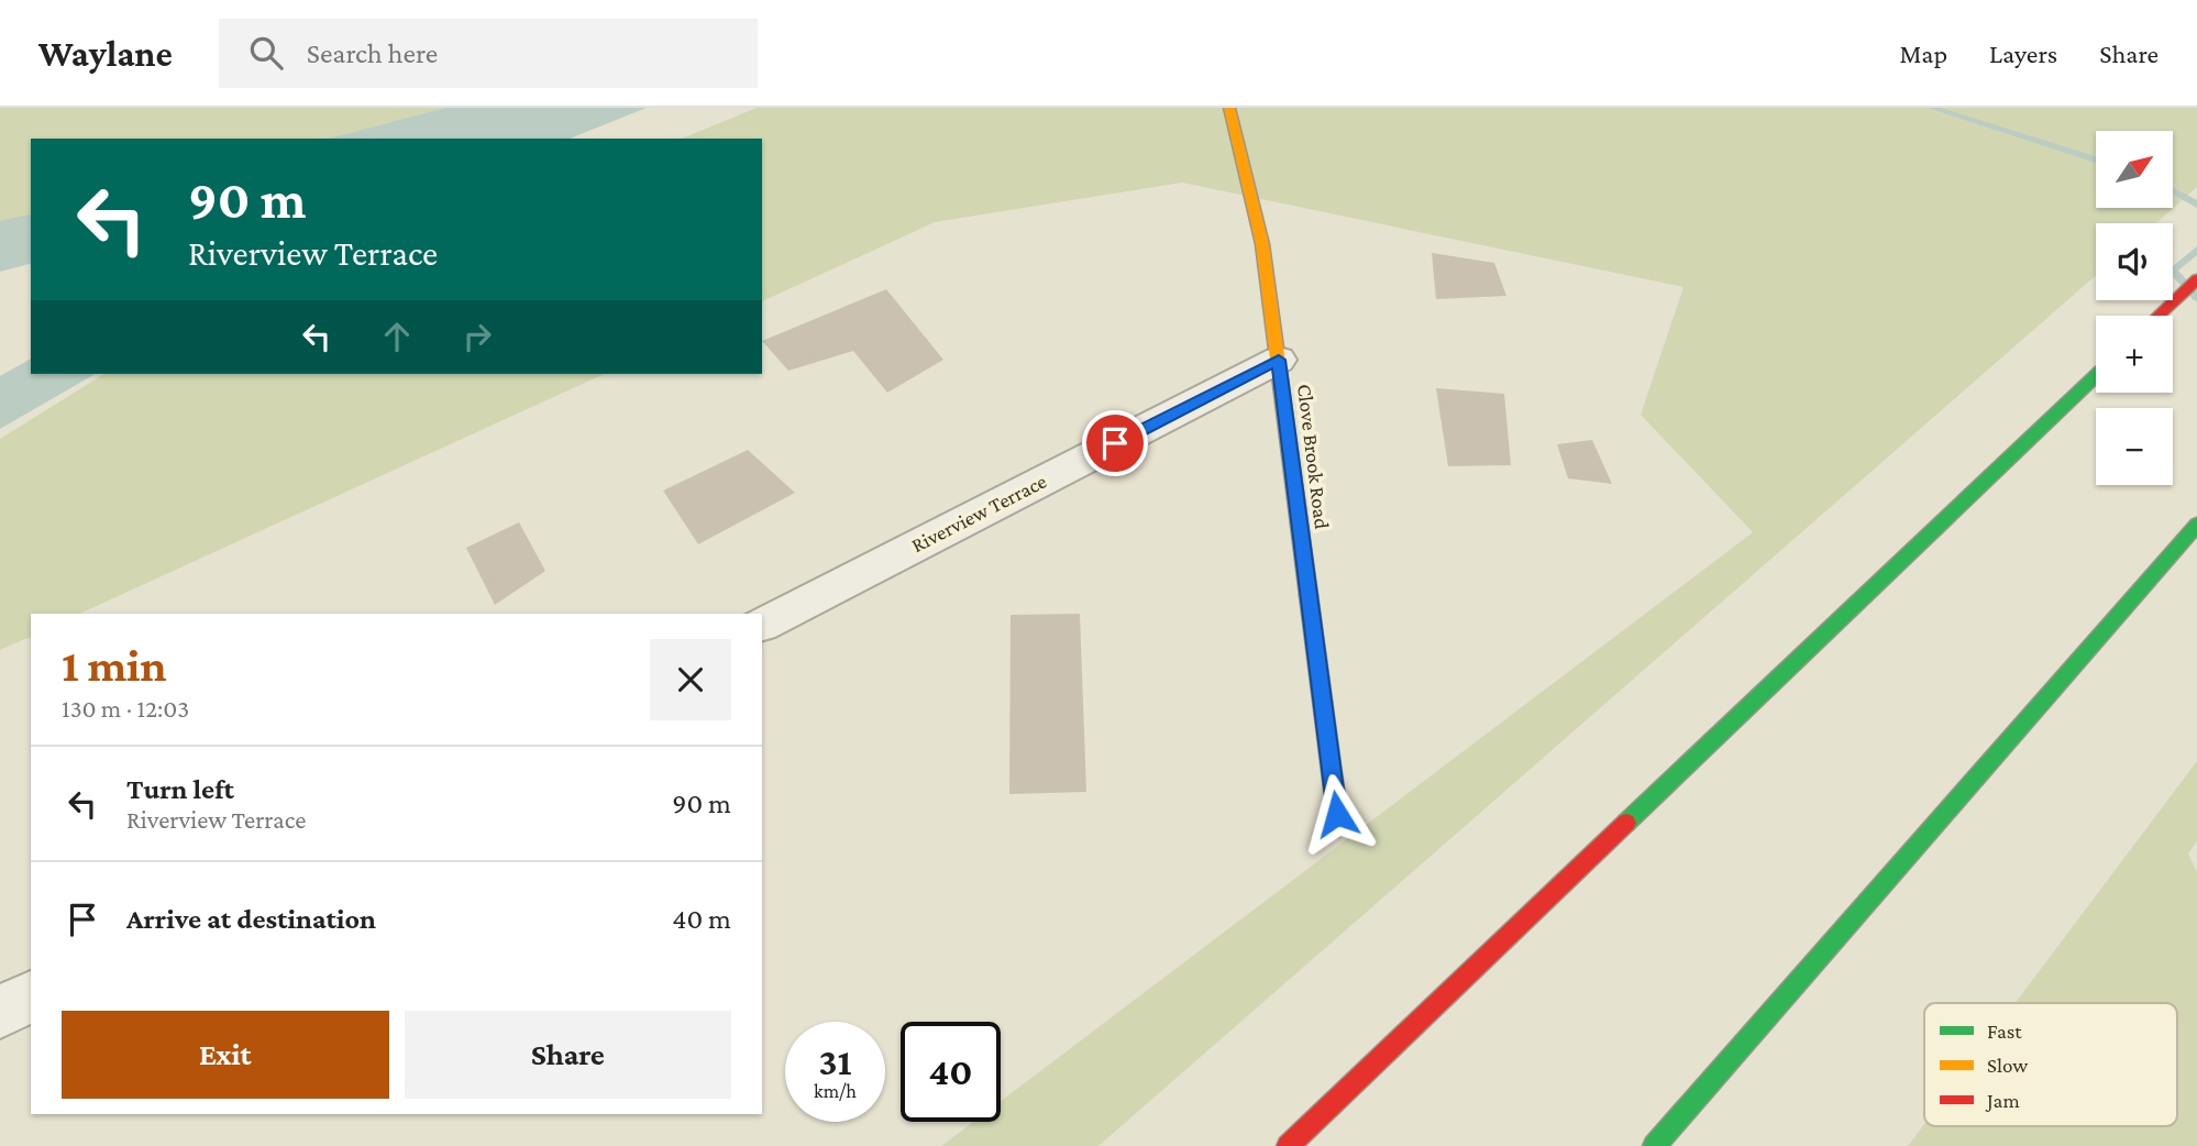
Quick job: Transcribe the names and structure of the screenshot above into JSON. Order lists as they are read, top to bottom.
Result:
{
  "streets": {
    "main road": ["Clove Brook Road"],
    "street": ["Riverview Terrace"]
  },
  "crossings": [
    ["Clove Brook Road", "Riverview Terrace"]
  ],
  "legend": ["Fast", "Slow", "Jam"],
  "north": "top right",
  "page": {
    "header": "Waylane",
    "search": "Search here",
    "nav": ["Map", "Layers", "Share"],
    "map_buttons": ["+", "−"],
    "turn": ["90 m", "Riverview Terrace"],
    "heading": ["1 min", "130 m · 12:03"],
    "list": [
      {
        "name": "Turn left",
        "note": "Riverview Terrace",
        "value": "90 m"
      },
      {
        "name": "Arrive at destination",
        "value": "40 m"
      }
    ],
    "buttons": ["Exit", "Share"],
    "speed": "31 km/h",
    "limit": "40"
  }
}
